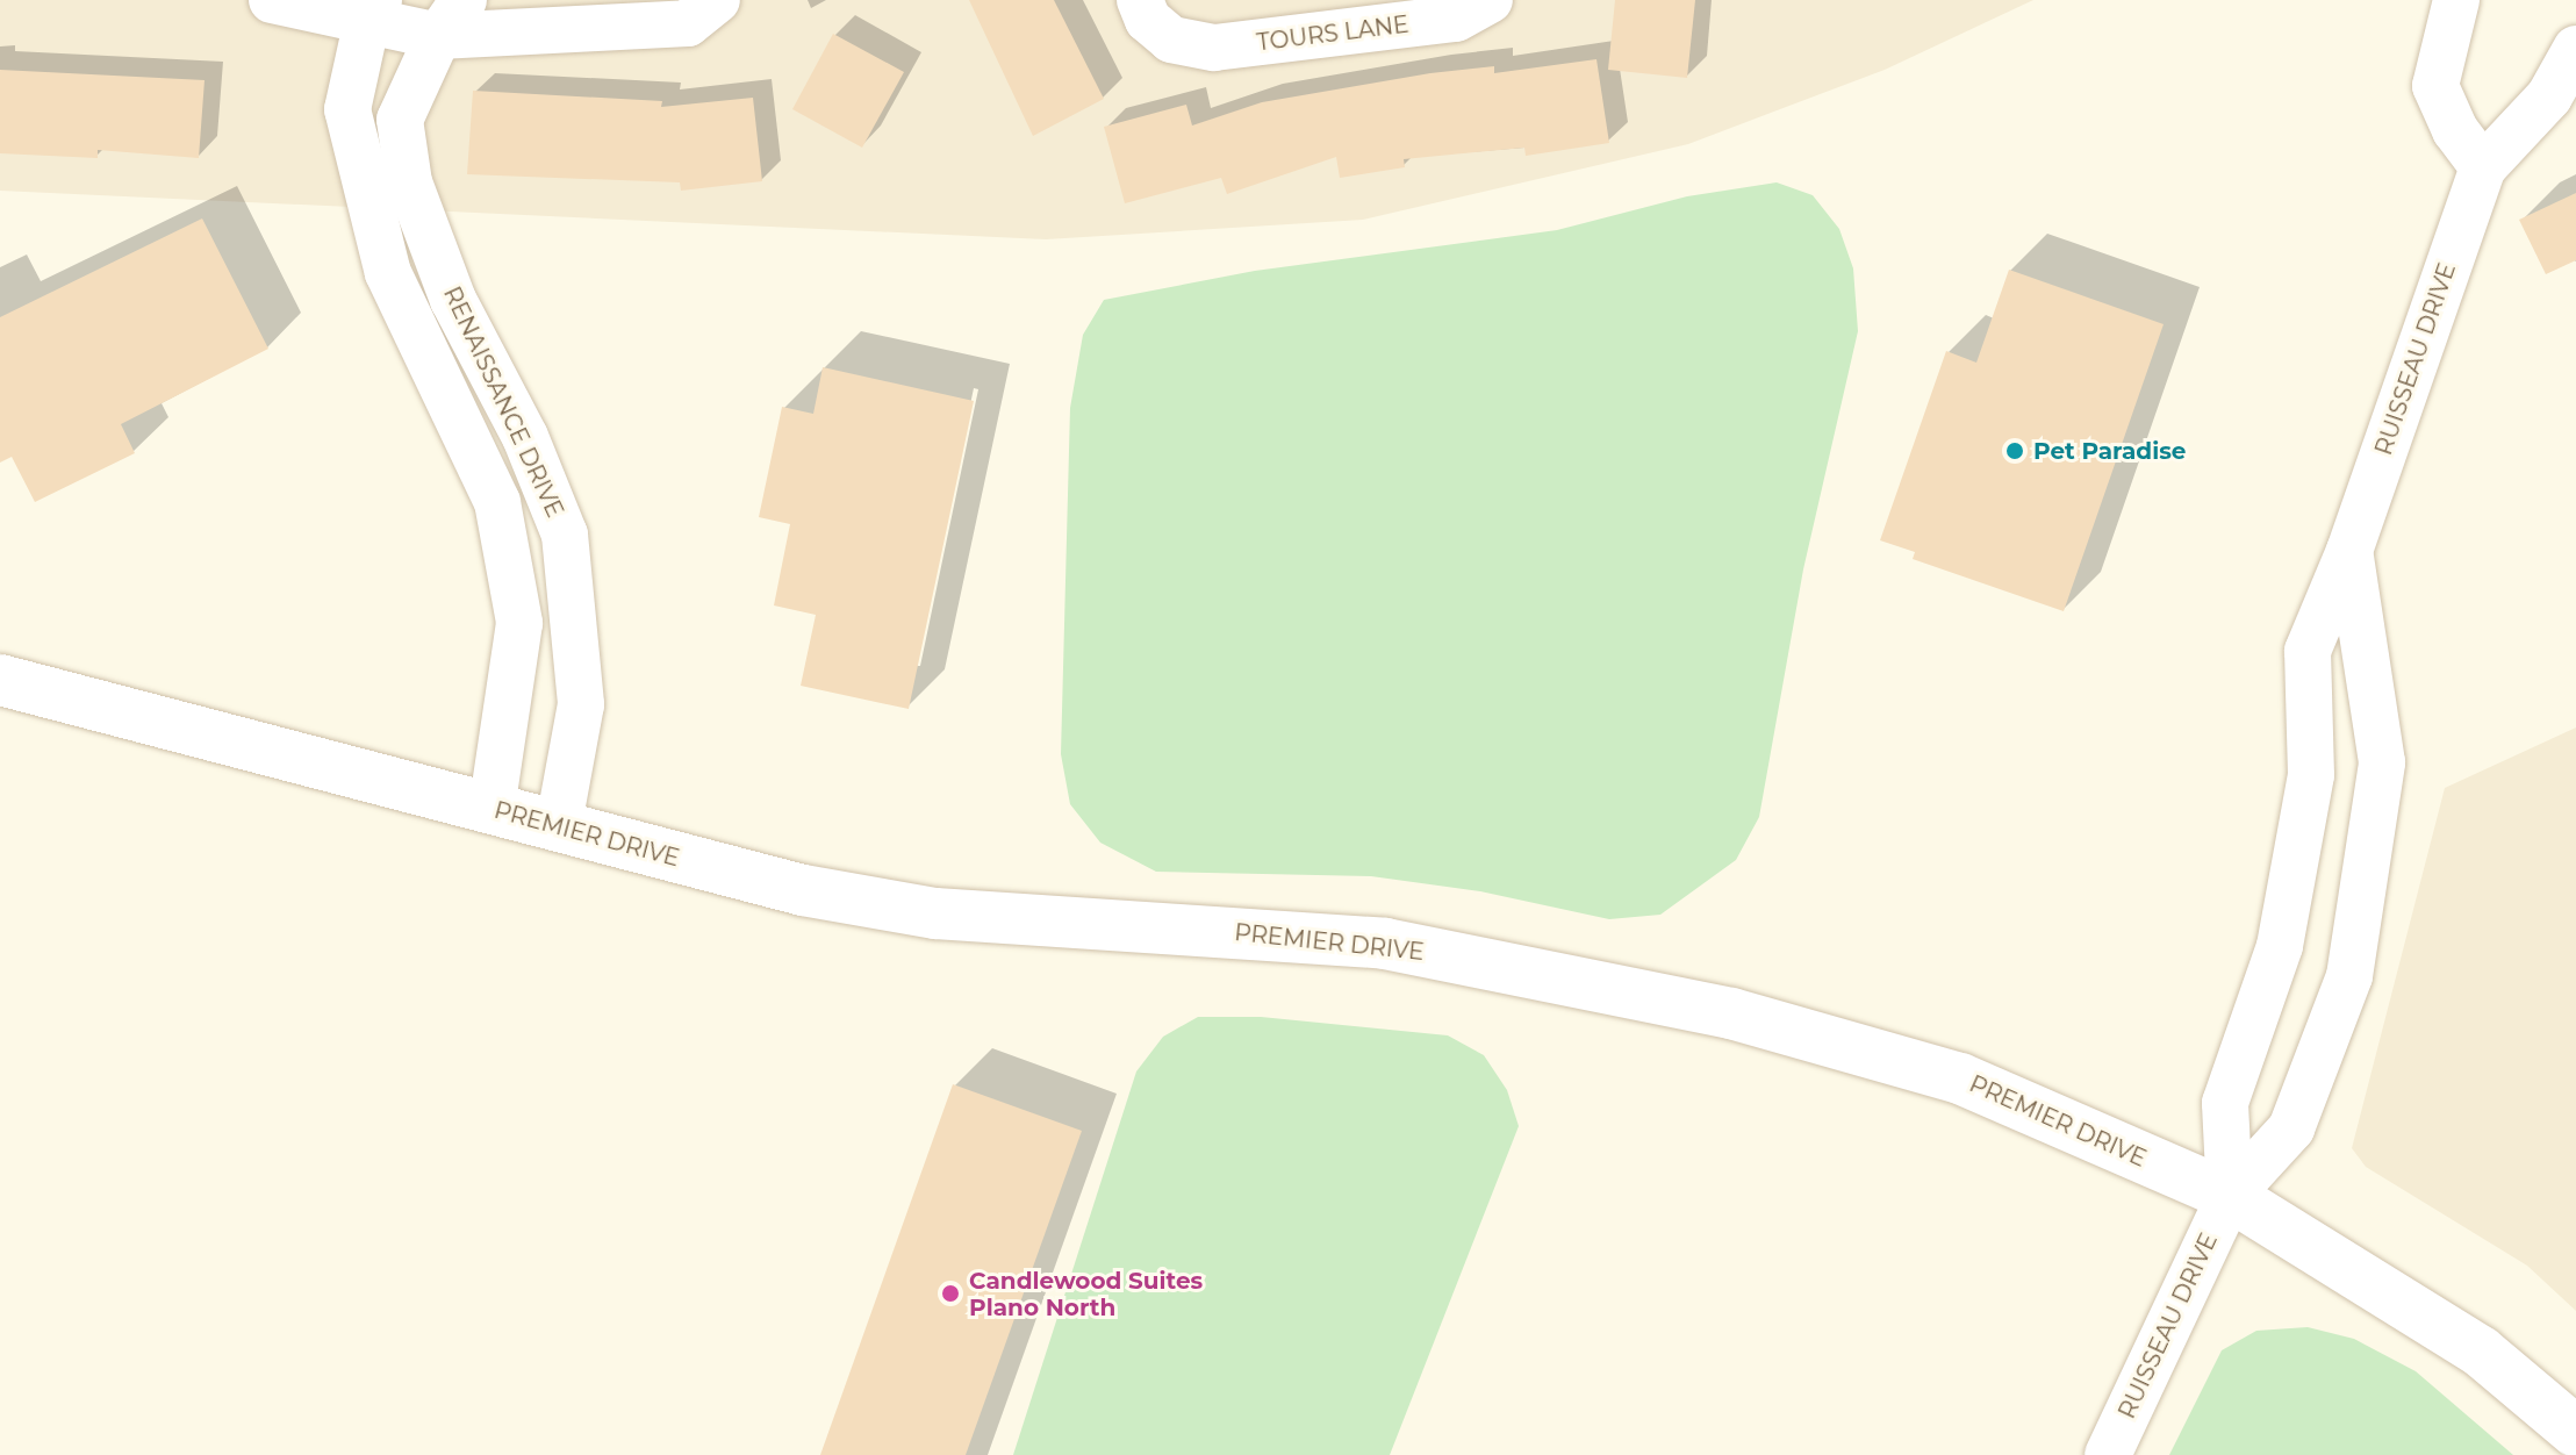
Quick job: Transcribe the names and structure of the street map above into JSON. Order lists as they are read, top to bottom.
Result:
{
  "streets": {
    "street": [
      "TOURS LANE",
      "RUISSEAU DRIVE",
      "RENAISSANCE DRIVE",
      "PREMIER DRIVE"
    ]
  },
  "crossings": [
    ["RUISSEAU DRIVE", "PREMIER DRIVE"],
    ["RENAISSANCE DRIVE", "PREMIER DRIVE"]
  ],
  "places": ["Pet Paradise", "Candlewood Suites Plano North"]
}
